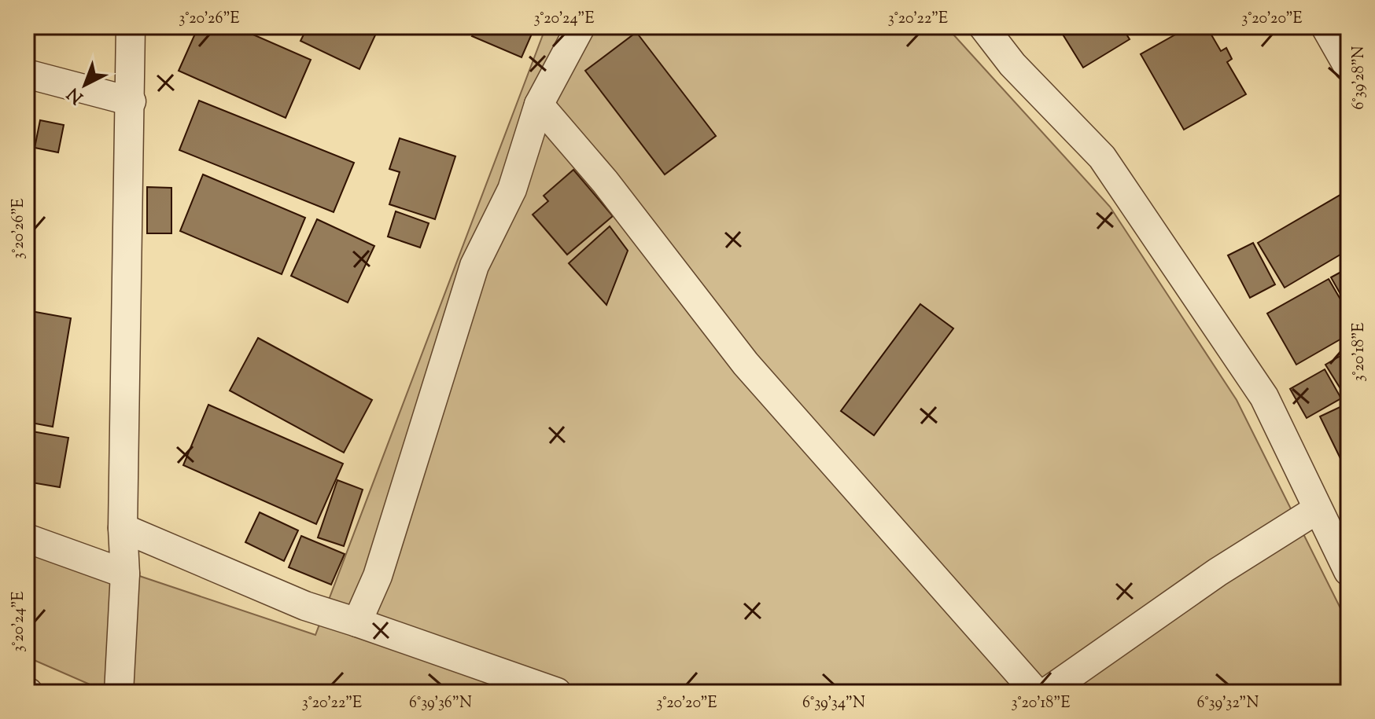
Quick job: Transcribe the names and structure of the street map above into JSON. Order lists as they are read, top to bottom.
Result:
{
  "north": "bottom left",
  "coordinates": [
    "3°20'26\"E",
    "3°20'24\"E",
    "3°20'22\"E",
    "3°20'20\"E",
    "6°39'28\"N",
    "3°20'18\"E",
    "6°39'36\"N",
    "6°39'34\"N",
    "6°39'32\"N"
  ]
}
